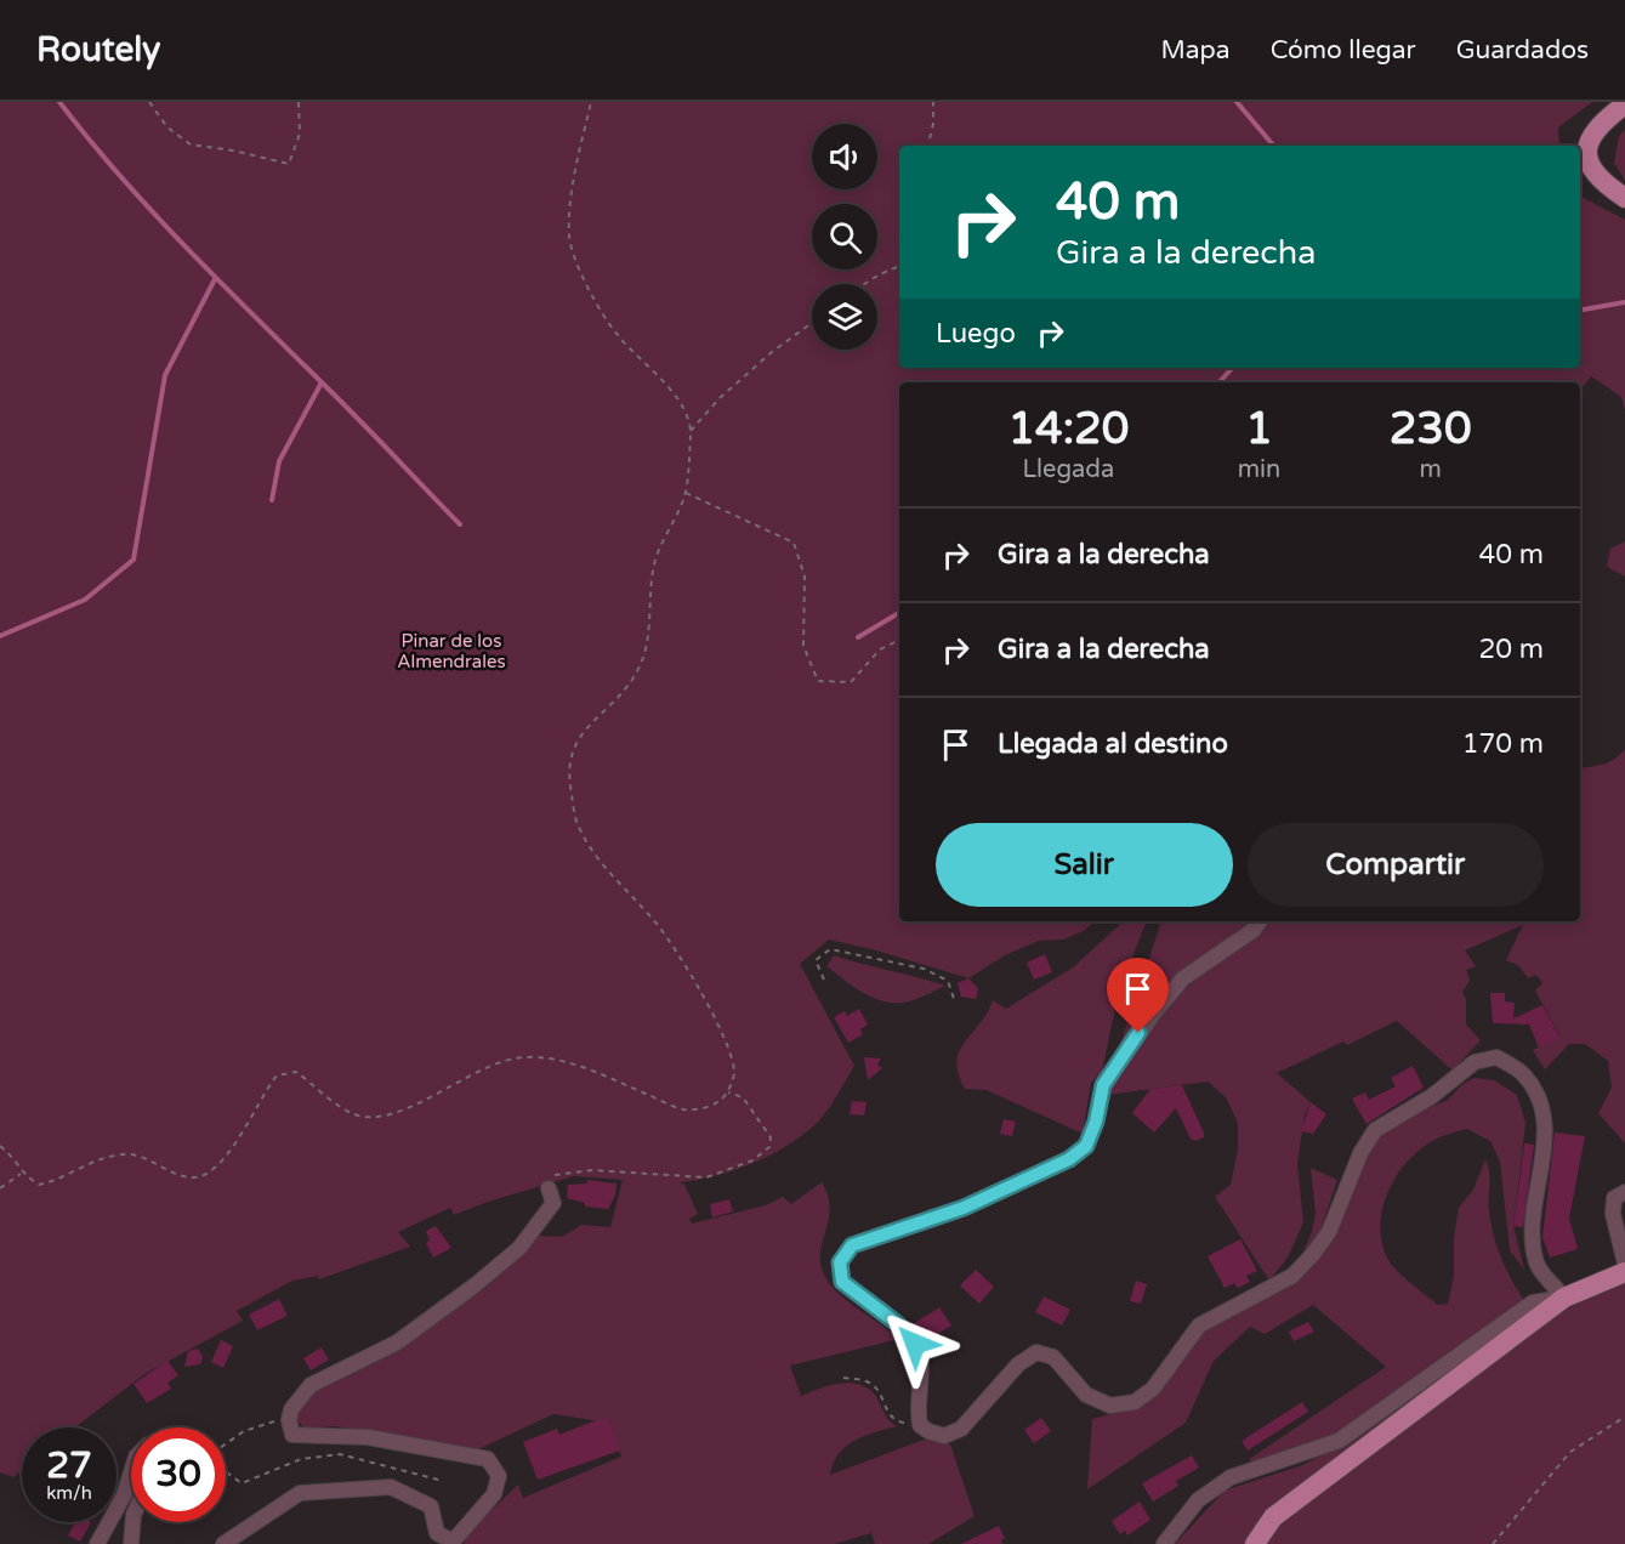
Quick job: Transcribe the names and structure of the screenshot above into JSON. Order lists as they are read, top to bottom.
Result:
{
  "parks": ["Pinar de los Almendrales"],
  "page": {
    "header": "Routely",
    "nav": ["Mapa", "Cómo llegar", "Guardados"],
    "turn": ["40 m", "Gira a la derecha"],
    "then": "Luego",
    "eta": [
      "14:20",
      "Llegada",
      "1",
      "min",
      "230",
      "m"
    ],
    "list": [
      {
        "name": "Gira a la derecha",
        "value": "40 m"
      },
      {
        "name": "Gira a la derecha",
        "value": "20 m"
      },
      {
        "name": "Llegada al destino",
        "value": "170 m"
      }
    ],
    "buttons": ["Salir", "Compartir"],
    "speed": "27 km/h",
    "limit": "30"
  }
}
